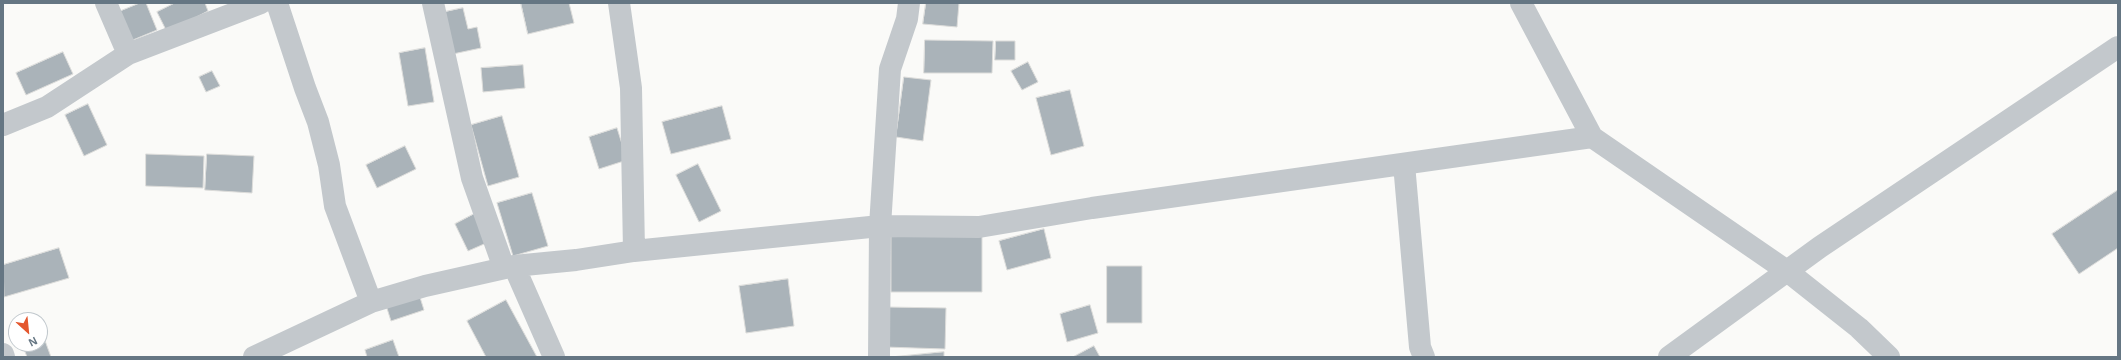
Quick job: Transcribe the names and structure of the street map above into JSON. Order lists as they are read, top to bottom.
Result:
{
  "north": "bottom right"
}
